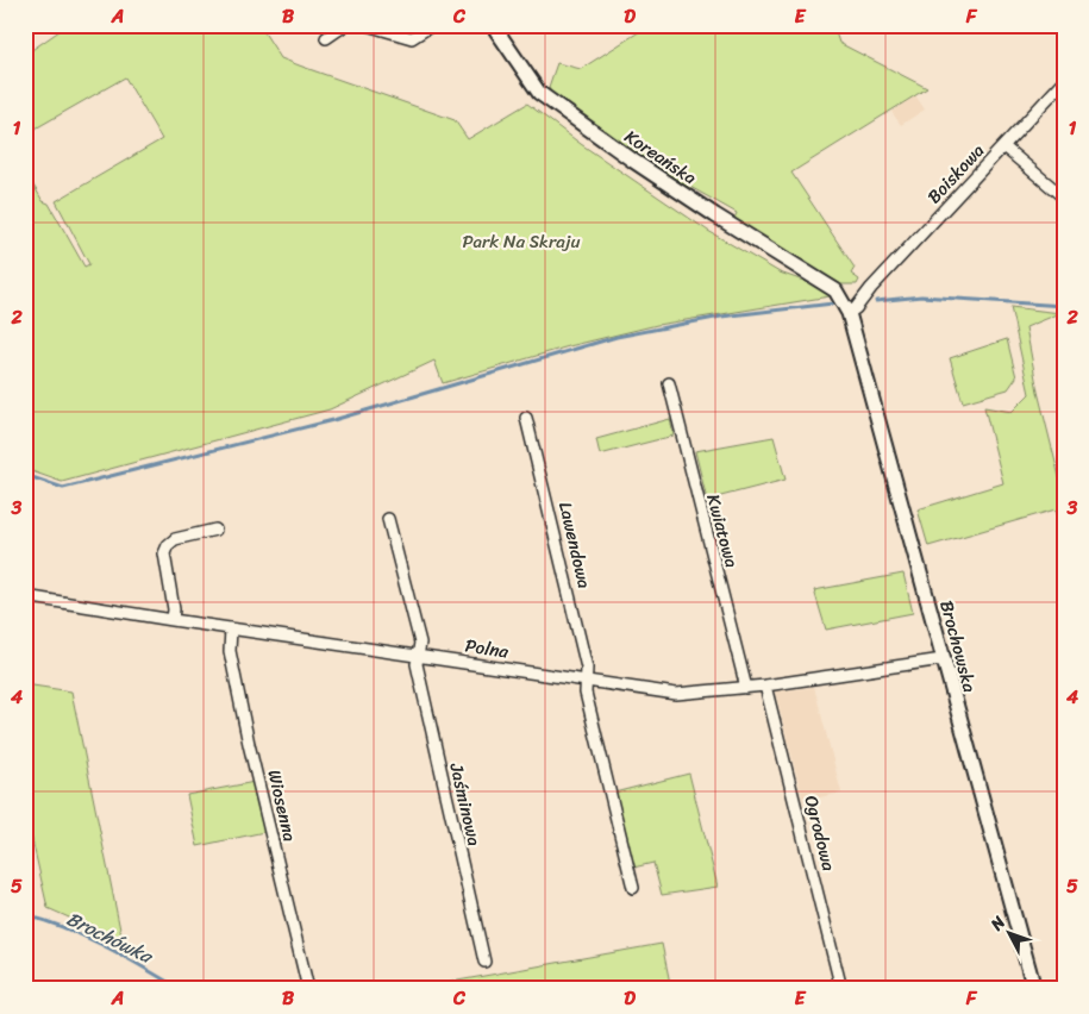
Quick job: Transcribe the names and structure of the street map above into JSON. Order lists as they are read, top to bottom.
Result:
{
  "streets": {
    "street": [
      "Koreańska",
      "Boiskowa",
      "Kwiatowa",
      "Lawendowa",
      "Brochowska",
      "Polna",
      "Jaśminowa",
      "Wiosenna",
      "Ogrodowa"
    ]
  },
  "crossings": [
    ["Koreańska", "Brochowska"],
    ["Boiskowa", "Brochowska"],
    ["Kwiatowa", "Polna"],
    ["Lawendowa", "Polna"],
    ["Brochowska", "Polna"],
    ["Polna", "Jaśminowa"],
    ["Polna", "Wiosenna"],
    ["Polna", "Ogrodowa"]
  ],
  "water": ["Brochówka"],
  "parks": ["Park Na Skraju"],
  "north": "top left",
  "grid": {
    "columns": [
      "A",
      "B",
      "C",
      "D",
      "E",
      "F"
    ],
    "rows": [
      "1",
      "2",
      "3",
      "4",
      "5"
    ]
  }
}
